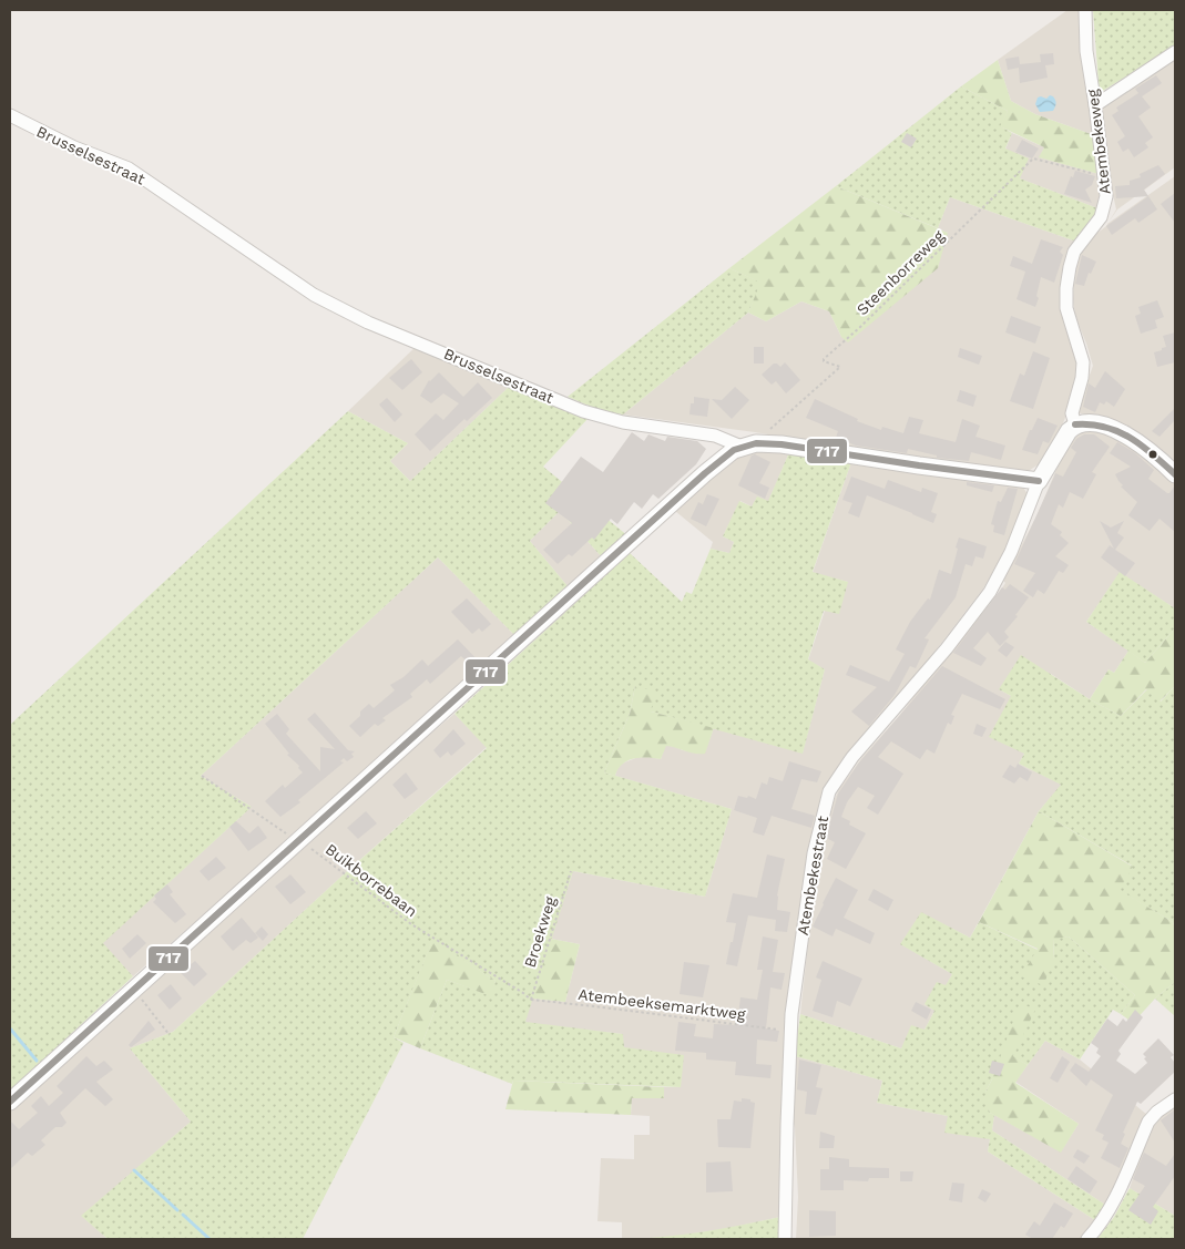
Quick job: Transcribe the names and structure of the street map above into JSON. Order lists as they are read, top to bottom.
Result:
{
  "streets": {
    "street": ["Atembekeweg", "Brusselsestraat", "Atembekestraat"],
    "path": [
      "Steenborreweg",
      "Buikborrebaan",
      "Broekweg",
      "Atembeeksemarktweg"
    ]
  },
  "crossings": [
    ["Atembekeweg", "Steenborreweg"],
    ["Atembekeweg", "Atembekestraat"],
    ["Brusselsestraat", "Steenborreweg"],
    ["Brusselsestraat", "Atembekestraat"],
    ["Atembekestraat", "Atembeeksemarktweg"],
    ["Buikborrebaan", "Broekweg"],
    ["Buikborrebaan", "Atembeeksemarktweg"],
    ["Broekweg", "Atembeeksemarktweg"]
  ],
  "lines": ["transit line 717"]
}
